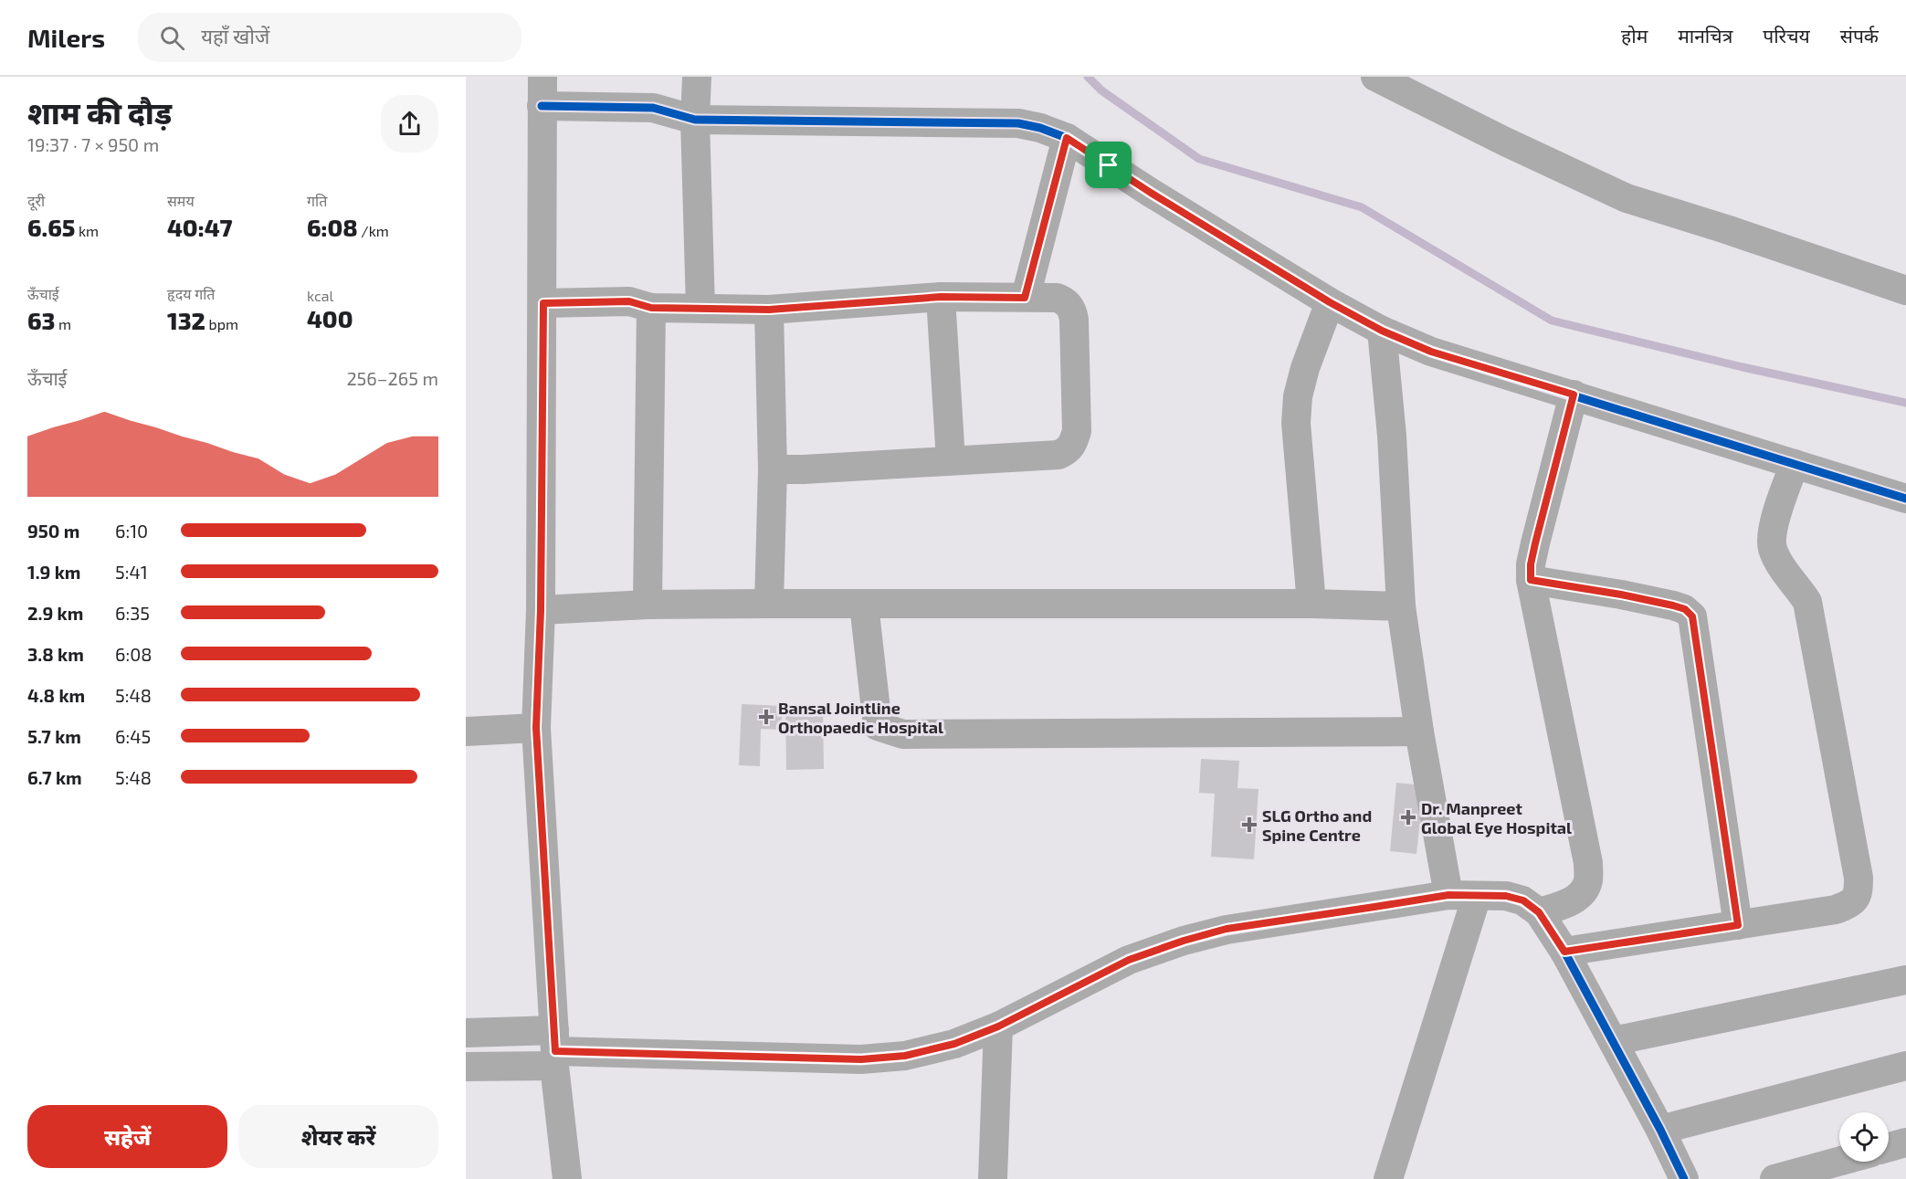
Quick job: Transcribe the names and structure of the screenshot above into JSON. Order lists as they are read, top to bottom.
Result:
{
  "places": {
    "health": ["Bansal Jointline Orthopaedic Hospital", "Dr. Manpreet Global Eye Hospital", "SLG Ortho and Spine Centre"]
  },
  "page": {
    "header": "Milers",
    "search": "यहाँ खोजें",
    "nav": [
      "होम",
      "मानचित्र",
      "परिचय",
      "संपर्क"
    ],
    "heading": ["शाम की दौड़", "19:37 · 7 × 950 m"],
    "stats": [
      ["दूरी", "6.65 km"],
      ["समय", "40:47"],
      ["गति", "6:08 /km"],
      ["ऊँचाई", "63 m"],
      ["हृदय गति", "132 bpm"],
      ["kcal", "400"]
    ],
    "chart": ["ऊँचाई", "256–265 m"],
    "list": [
      {
        "name": "950 m",
        "note": "6:10"
      },
      {
        "name": "1.9 km",
        "note": "5:41"
      },
      {
        "name": "2.9 km",
        "note": "6:35"
      },
      {
        "name": "3.8 km",
        "note": "6:08"
      },
      {
        "name": "4.8 km",
        "note": "5:48"
      },
      {
        "name": "5.7 km",
        "note": "6:45"
      },
      {
        "name": "6.7 km",
        "note": "5:48"
      }
    ],
    "buttons": ["सहेजें", "शेयर करें"]
  }
}
